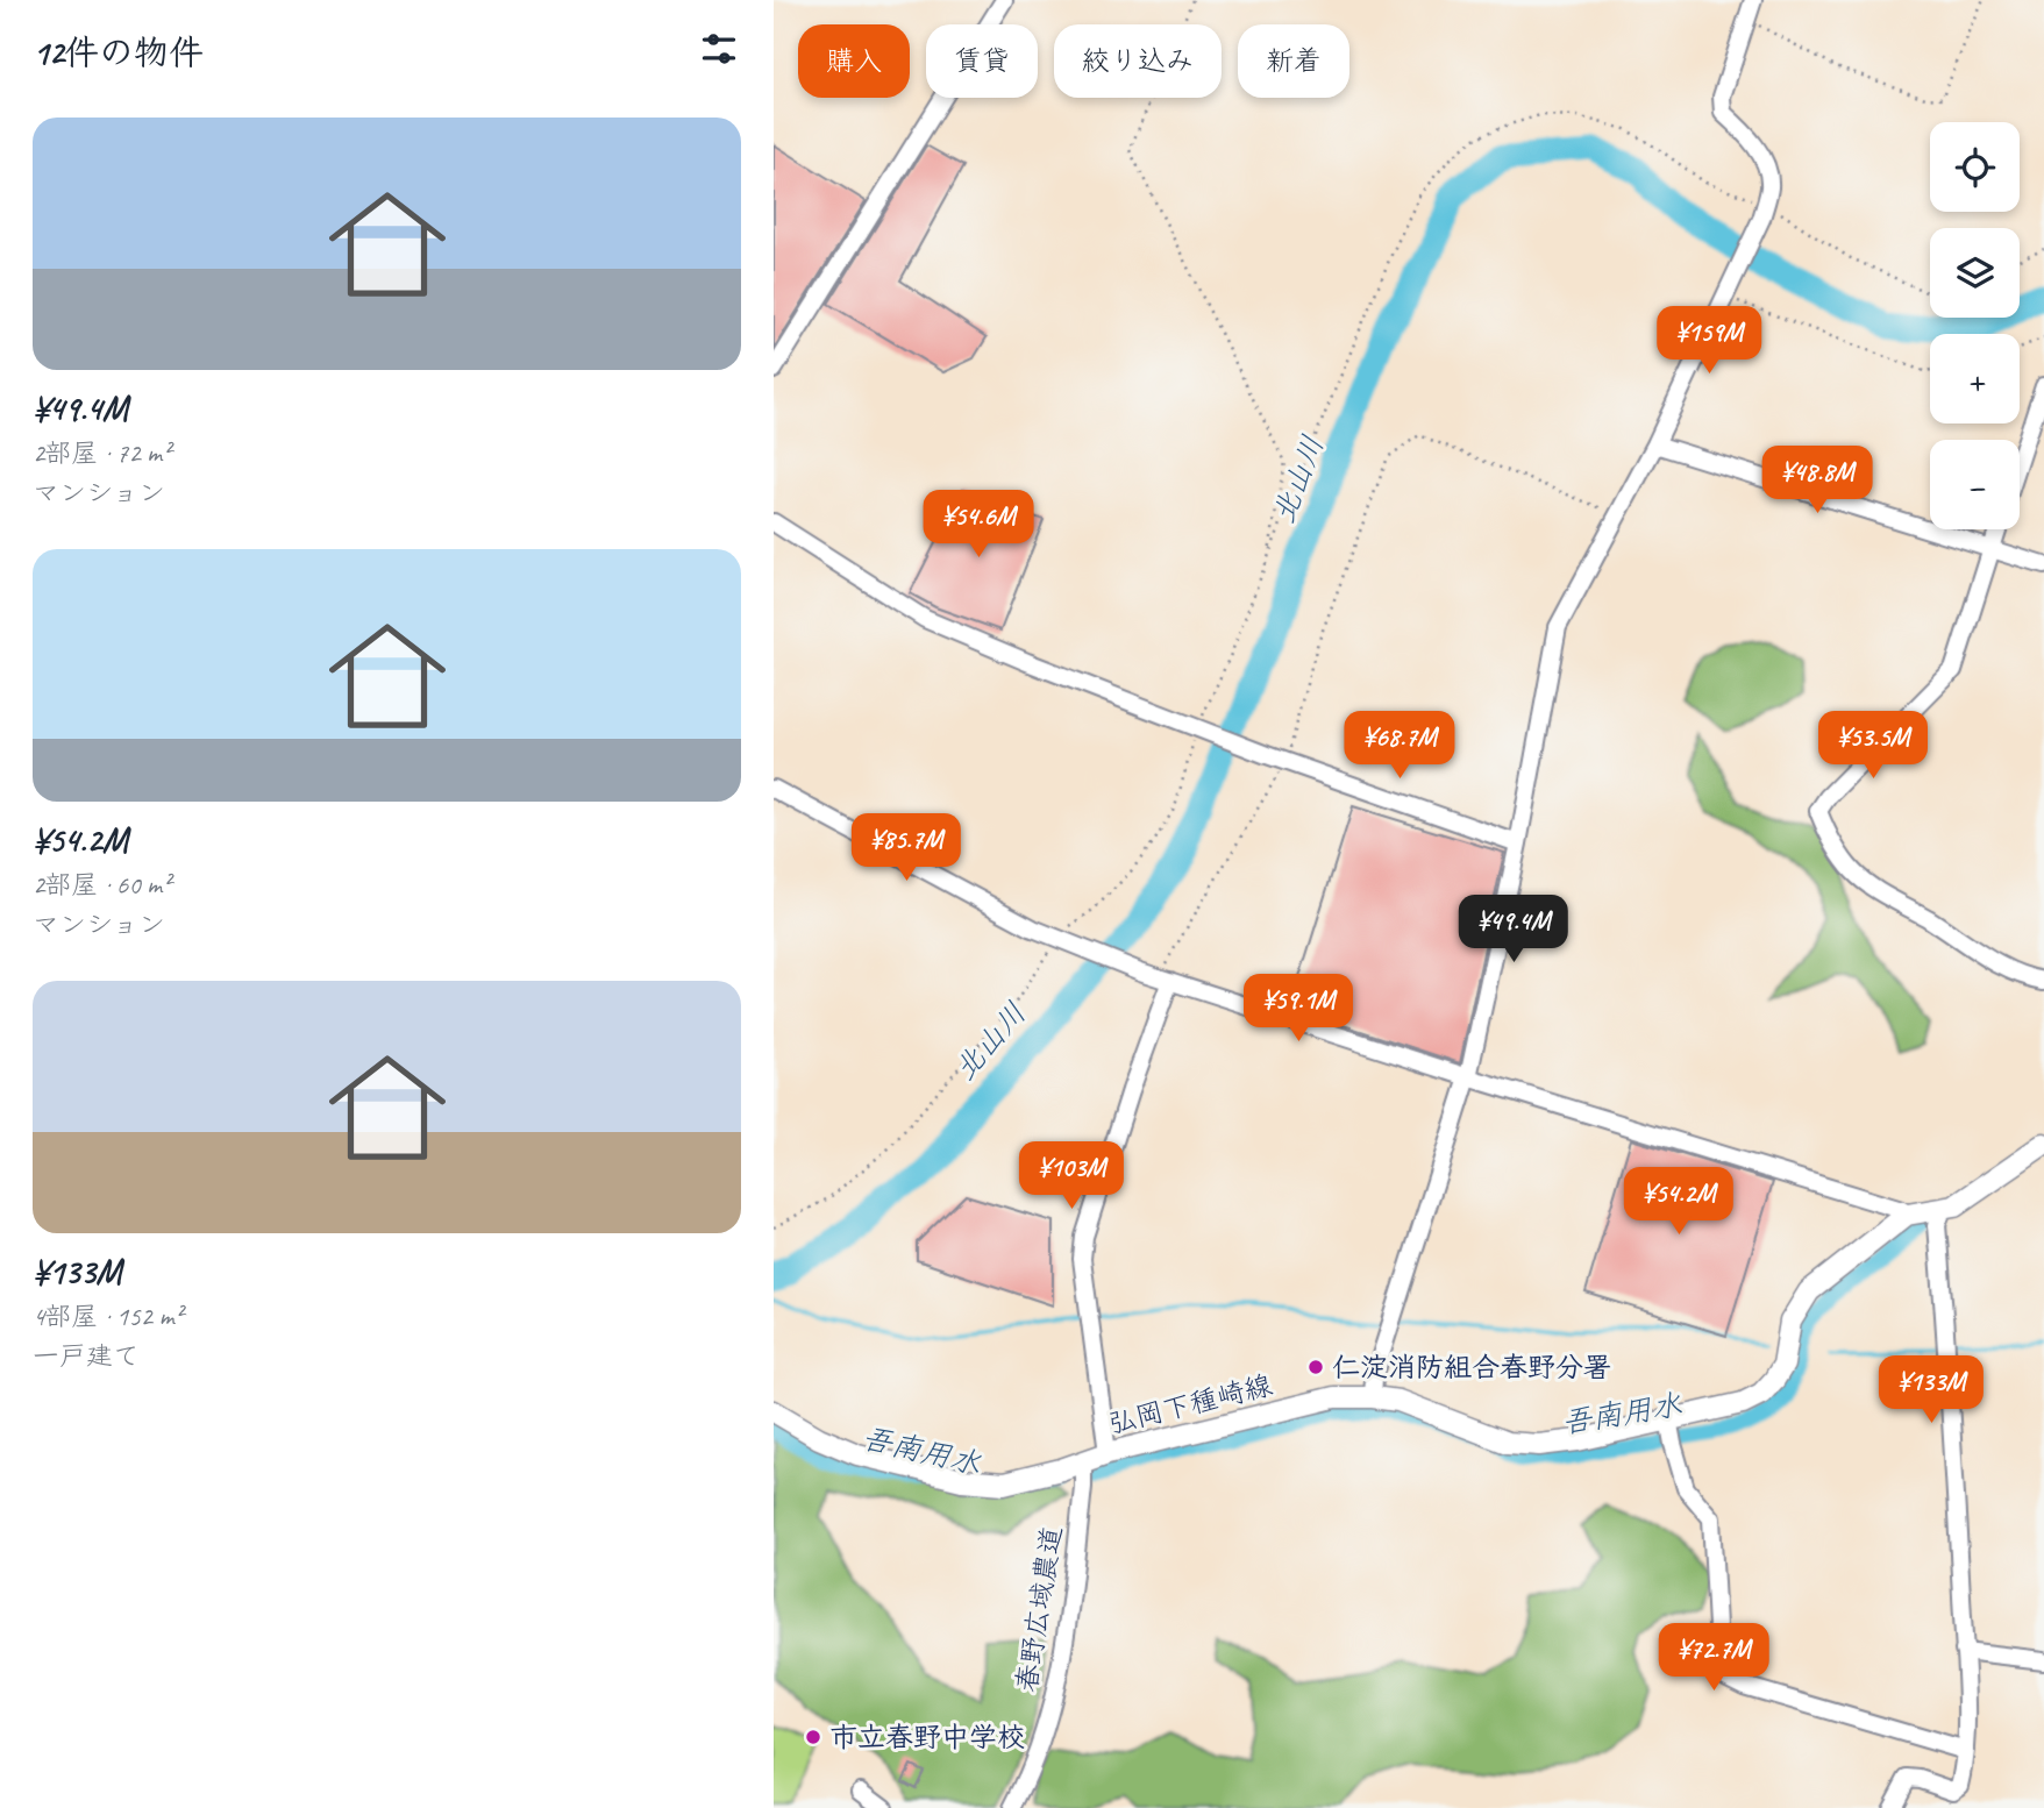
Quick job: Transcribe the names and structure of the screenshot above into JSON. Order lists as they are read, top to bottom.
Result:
{
  "streets": {
    "main road": ["弘岡下種崎線"],
    "street": ["春野広域農道"]
  },
  "crossings": [
    ["弘岡下種崎線", "春野広域農道"]
  ],
  "water": ["北山川", "吾南用水"],
  "places": ["仁淀消防組合春野分署", "市立春野中学校"],
  "page": {
    "heading": "12件の物件",
    "chip": [
      "購入",
      "賃貸",
      "絞り込み",
      "新着"
    ],
    "list": [
      {
        "name": "¥49.4M",
        "note": "2部屋 · 72 m² · マンション"
      },
      {
        "name": "¥54.2M",
        "note": "2部屋 · 60 m² · マンション"
      },
      {
        "name": "¥133M",
        "note": "4部屋 · 152 m² · 一戸建て"
      }
    ],
    "map_buttons": ["+", "−"],
    "price": [
      "¥159M",
      "¥48.8M",
      "¥54.6M",
      "¥68.7M",
      "¥53.5M",
      "¥85.7M",
      "¥49.4M",
      "¥59.1M",
      "¥103M",
      "¥54.2M",
      "¥133M",
      "¥72.7M"
    ]
  }
}
